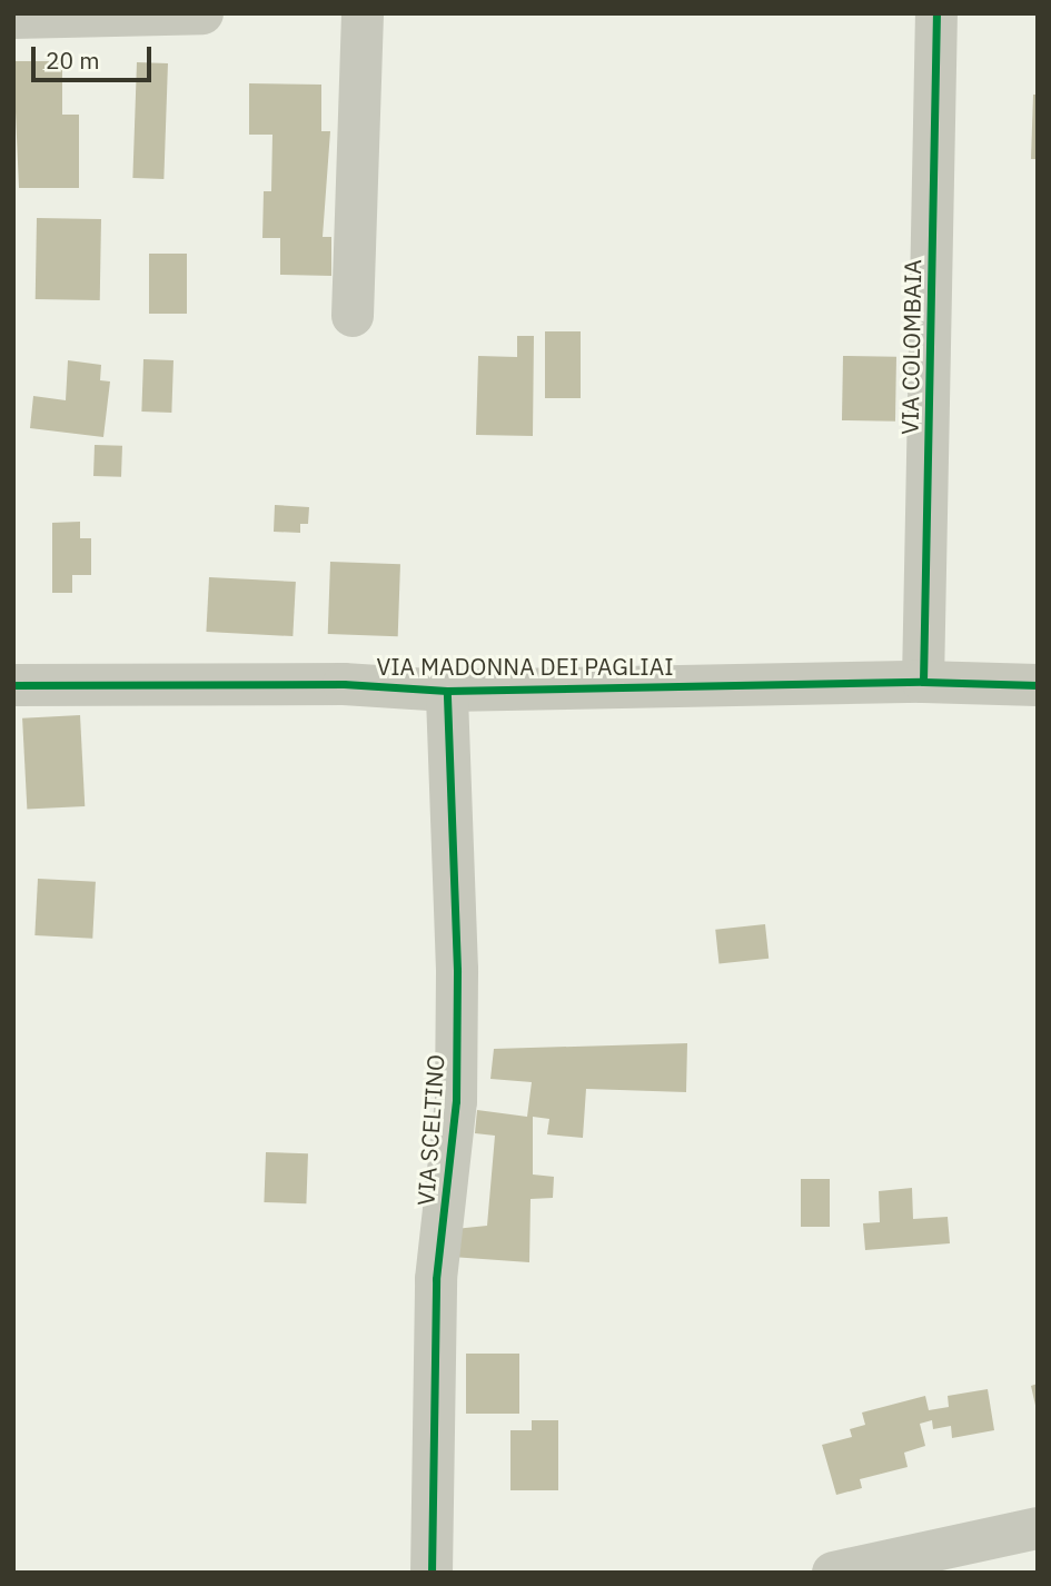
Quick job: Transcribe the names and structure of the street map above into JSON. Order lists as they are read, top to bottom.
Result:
{
  "streets": {
    "street": ["VIA COLOMBAIA", "VIA MADONNA DEI PAGLIAI", "VIA SCELTINO"]
  },
  "crossings": [
    ["VIA COLOMBAIA", "VIA MADONNA DEI PAGLIAI"],
    ["VIA MADONNA DEI PAGLIAI", "VIA SCELTINO"]
  ],
  "scale_bar": "20 m"
}
